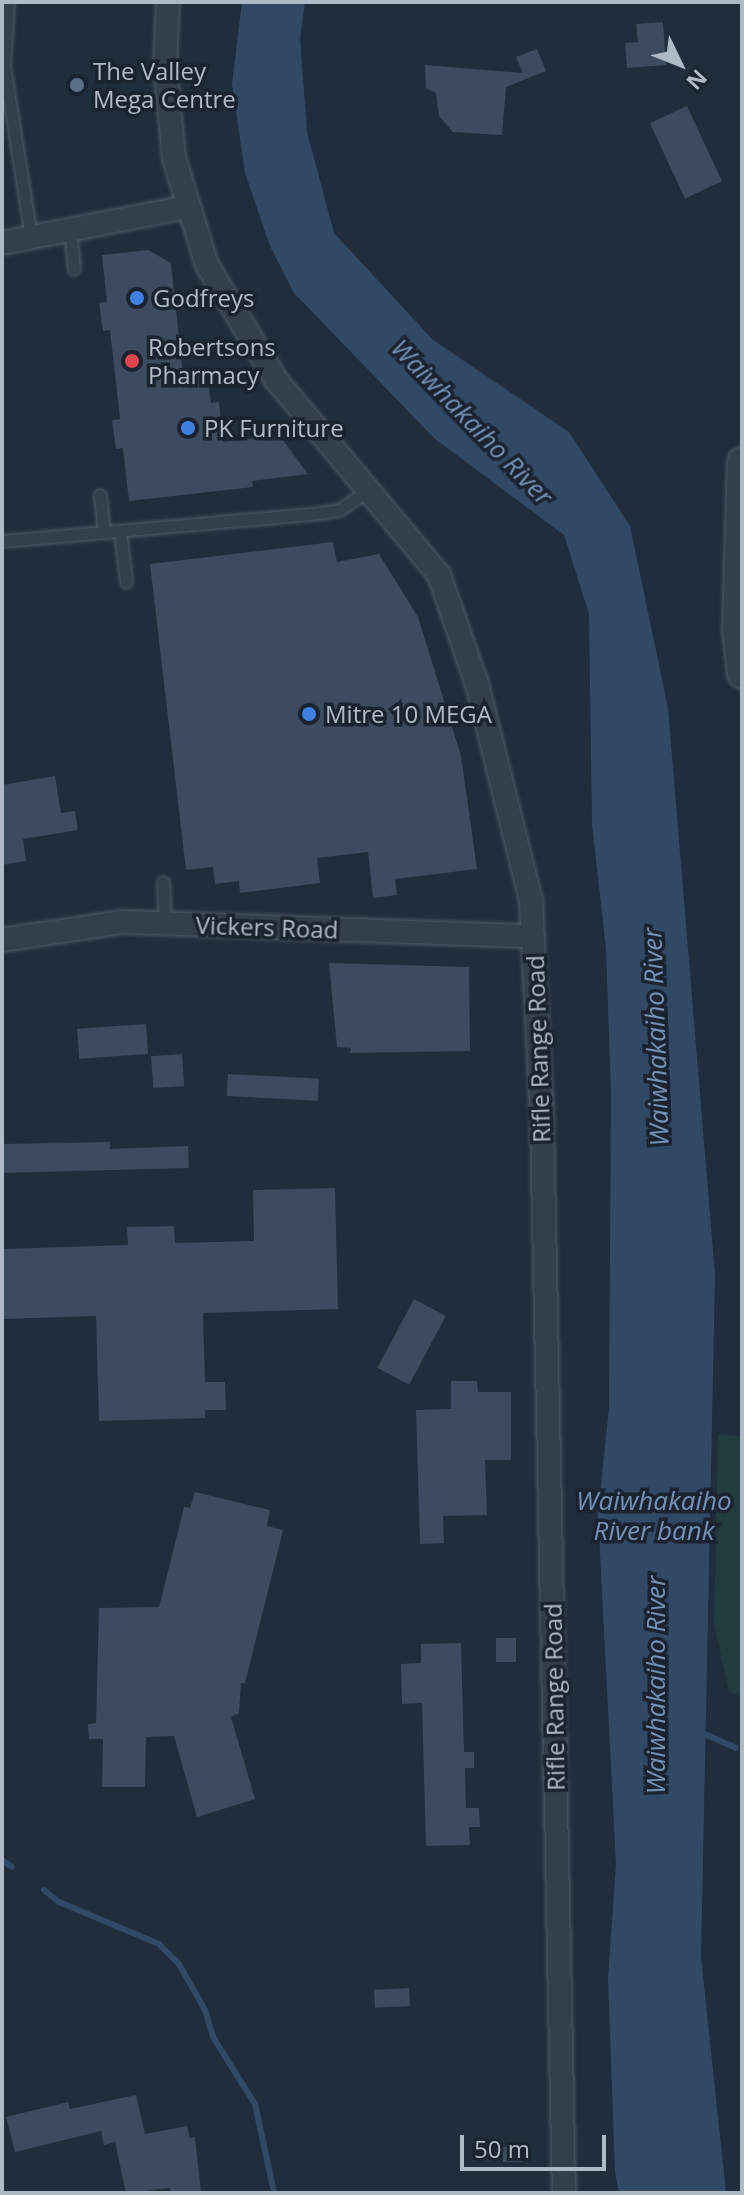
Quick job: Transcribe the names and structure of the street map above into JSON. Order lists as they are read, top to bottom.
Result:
{
  "streets": {
    "street": ["Vickers Road", "Rifle Range Road"]
  },
  "crossings": [
    ["Vickers Road", "Rifle Range Road"]
  ],
  "water": ["Waiwhakaiho River", "Waiwhakaiho River bank"],
  "places": [
    "The Valley Mega Centre",
    "Godfreys",
    "Robertsons Pharmacy",
    "PK Furniture",
    "Mitre 10 MEGA"
  ],
  "scale_bar": "50 m",
  "north": "bottom right"
}
